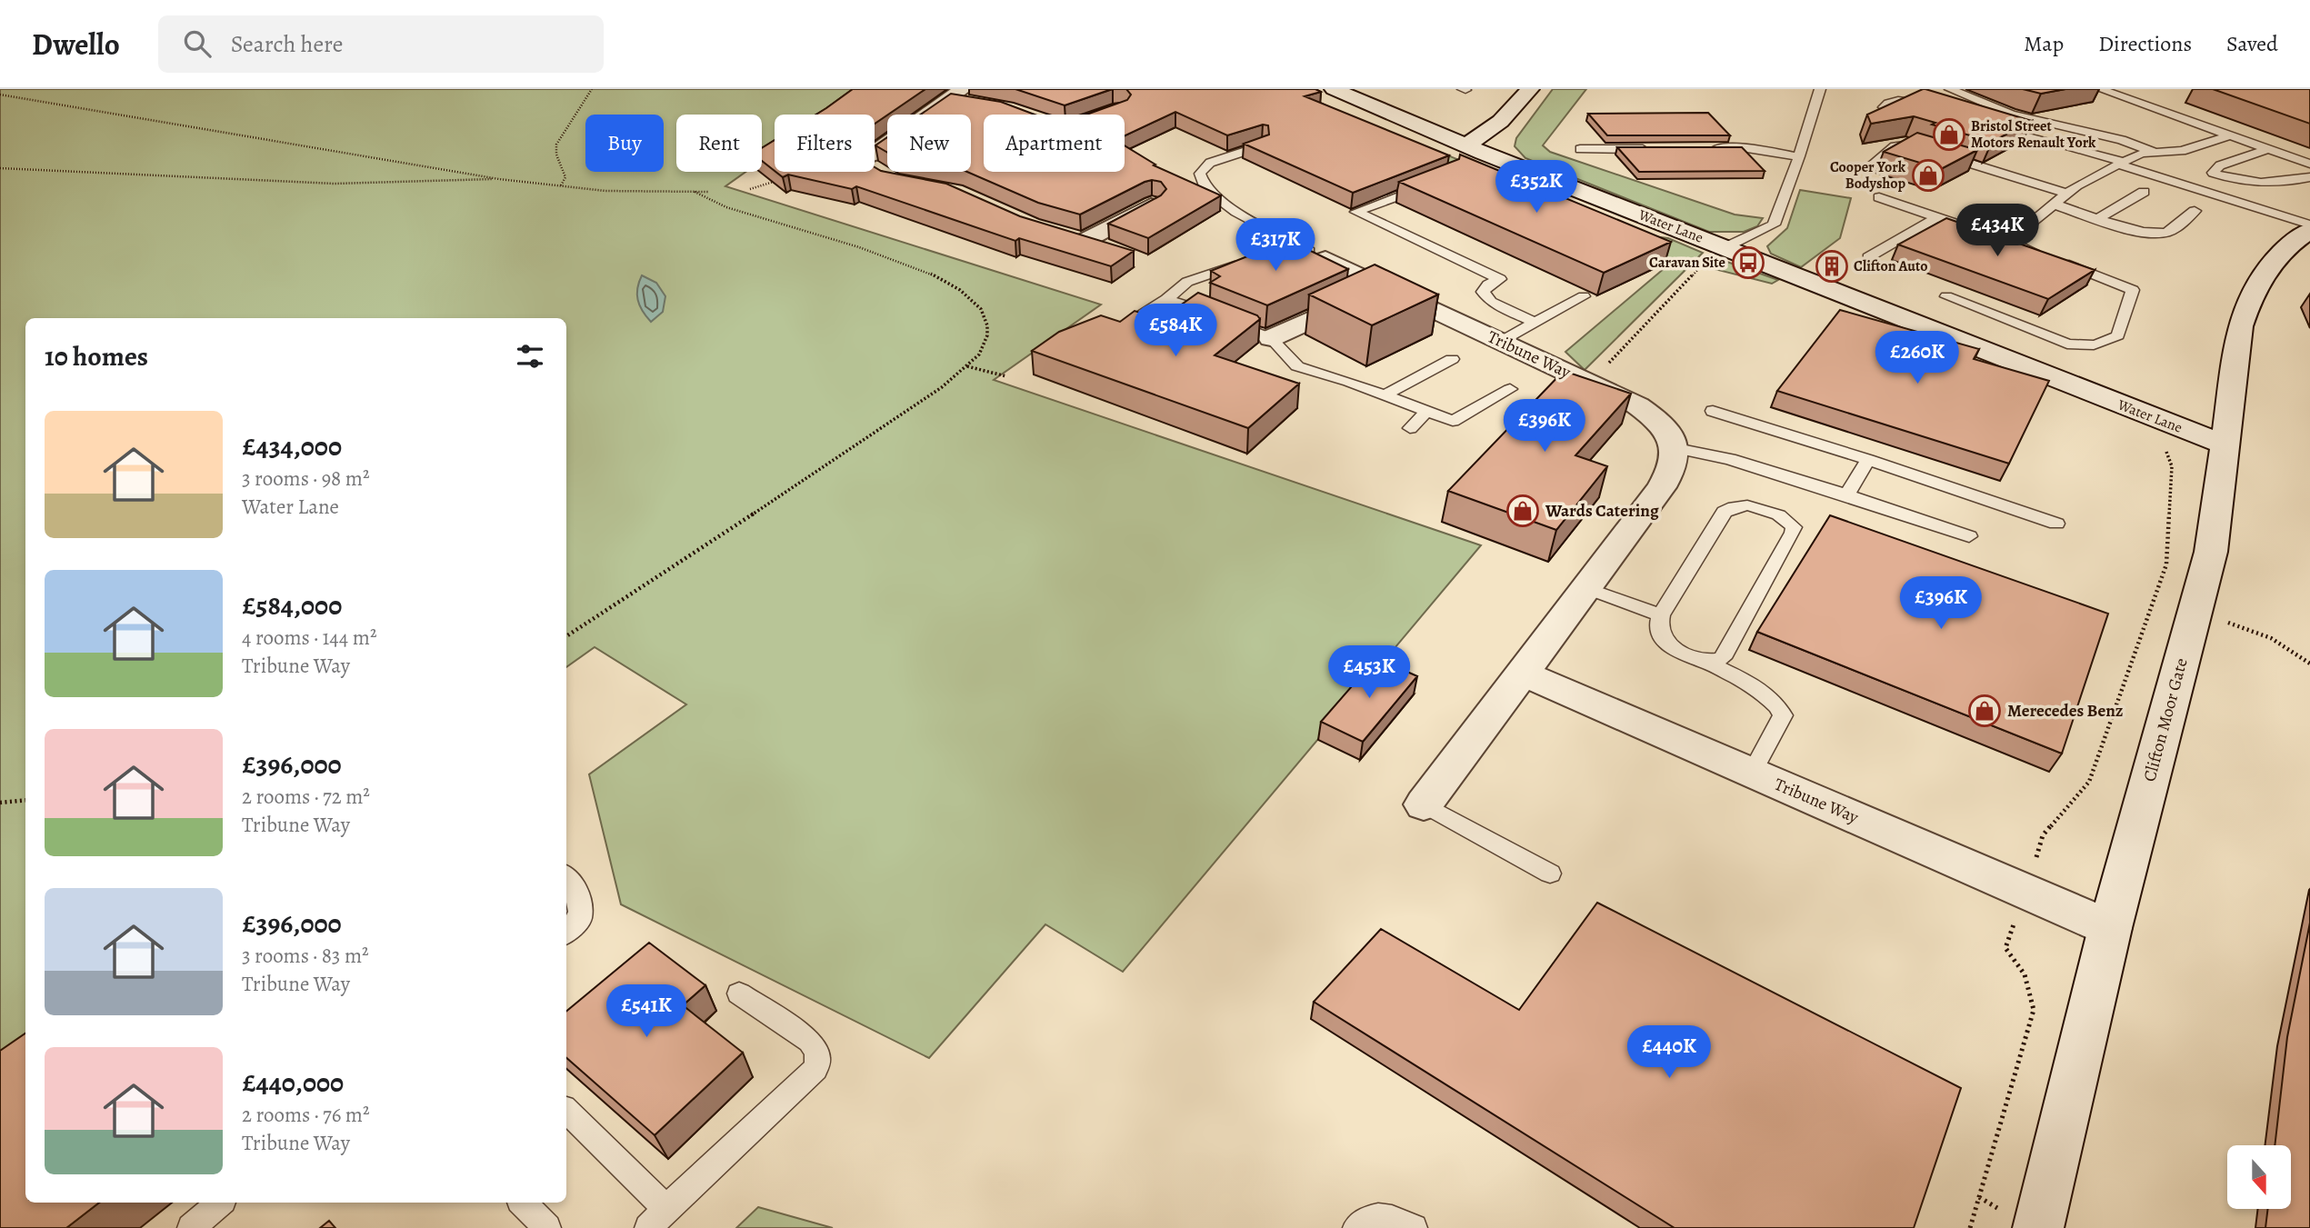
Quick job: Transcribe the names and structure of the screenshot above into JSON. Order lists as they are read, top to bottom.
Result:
{
  "streets": {
    "street": ["Water Lane", "Tribune Way", "Clifton Moor Gate"]
  },
  "crossings": [
    ["Water Lane", "Clifton Moor Gate"],
    ["Tribune Way", "Clifton Moor Gate"]
  ],
  "places": {
    "shop": [
      "Bristol Street Motors Renault York",
      "Cooper York Bodyshop",
      "Wards Catering",
      "Merecedes Benz"
    ],
    "bus stop": ["Caravan Site"],
    "building": ["Clifton Auto"]
  },
  "north": "bottom",
  "page": {
    "header": "Dwello",
    "search": "Search here",
    "nav": ["Map", "Directions", "Saved"],
    "chip": [
      "Buy",
      "Rent",
      "Filters",
      "New",
      "Apartment"
    ],
    "price": [
      "£352K",
      "£434K",
      "£317K",
      "£584K",
      "£260K",
      "£396K",
      "£396K",
      "£453K",
      "£541K",
      "£440K"
    ],
    "heading": "10 homes",
    "list": [
      {
        "name": "£434,000",
        "note": "3 rooms · 98 m² · Water Lane"
      },
      {
        "name": "£584,000",
        "note": "4 rooms · 144 m² · Tribune Way"
      },
      {
        "name": "£396,000",
        "note": "2 rooms · 72 m² · Tribune Way"
      },
      {
        "name": "£396,000",
        "note": "3 rooms · 83 m² · Tribune Way"
      },
      {
        "name": "£440,000",
        "note": "2 rooms · 76 m² · Tribune Way"
      }
    ]
  }
}
